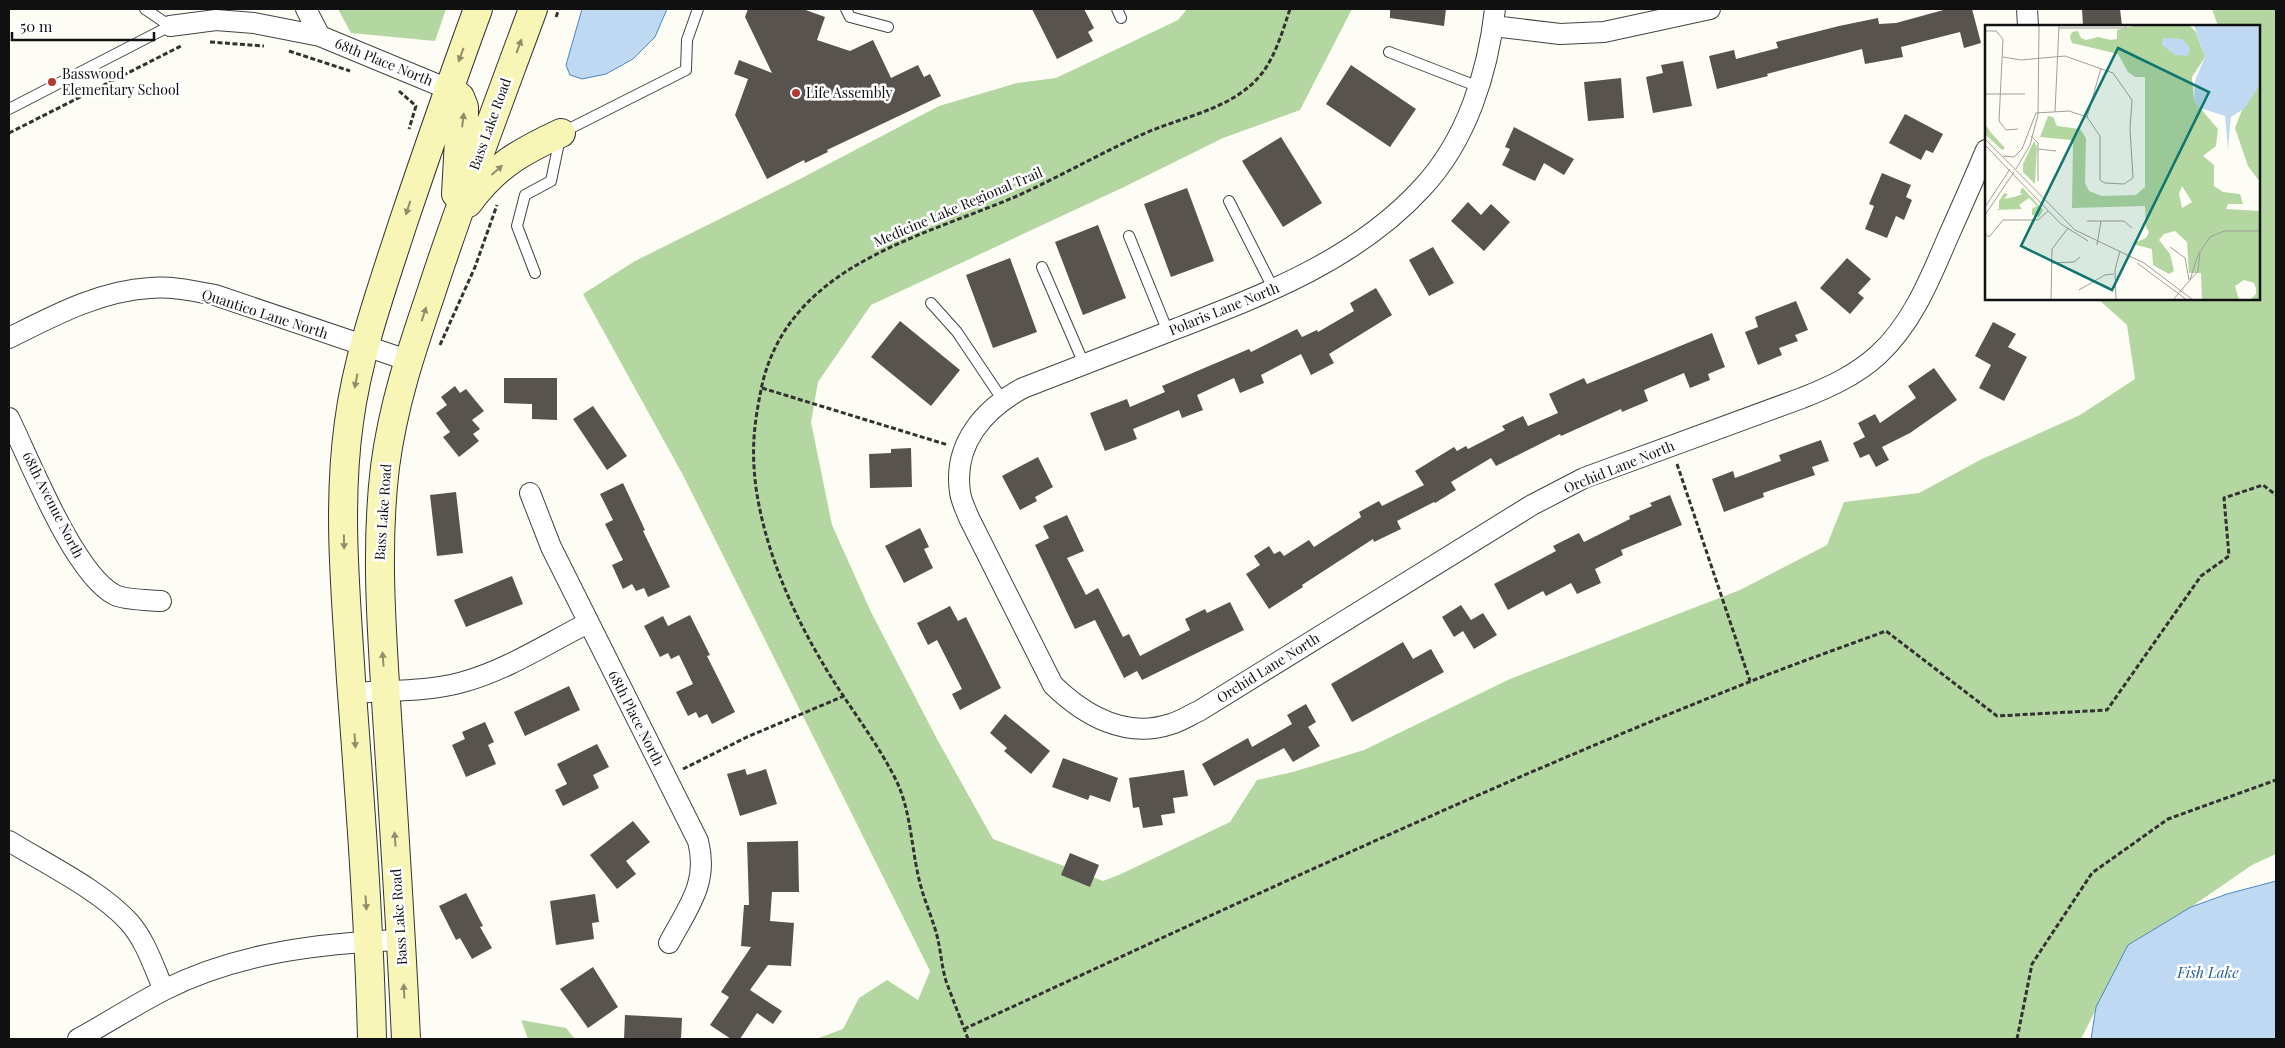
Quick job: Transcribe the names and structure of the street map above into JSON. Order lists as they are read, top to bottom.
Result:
{
  "streets": {
    "main road": ["Bass Lake Road"],
    "street": [
      "68th Place North",
      "Polaris Lane North",
      "Quantico Lane North",
      "Orchid Lane North",
      "68th Avenue North"
    ],
    "path": ["Medicine Lake Regional Trail"]
  },
  "crossings": [
    ["Bass Lake Road", "Quantico Lane North"],
    ["Polaris Lane North", "Orchid Lane North"]
  ],
  "water": ["Fish Lake"],
  "places": ["Basswood Elementary School", "Life Assembly"],
  "scale_bar": "50 m"
}
